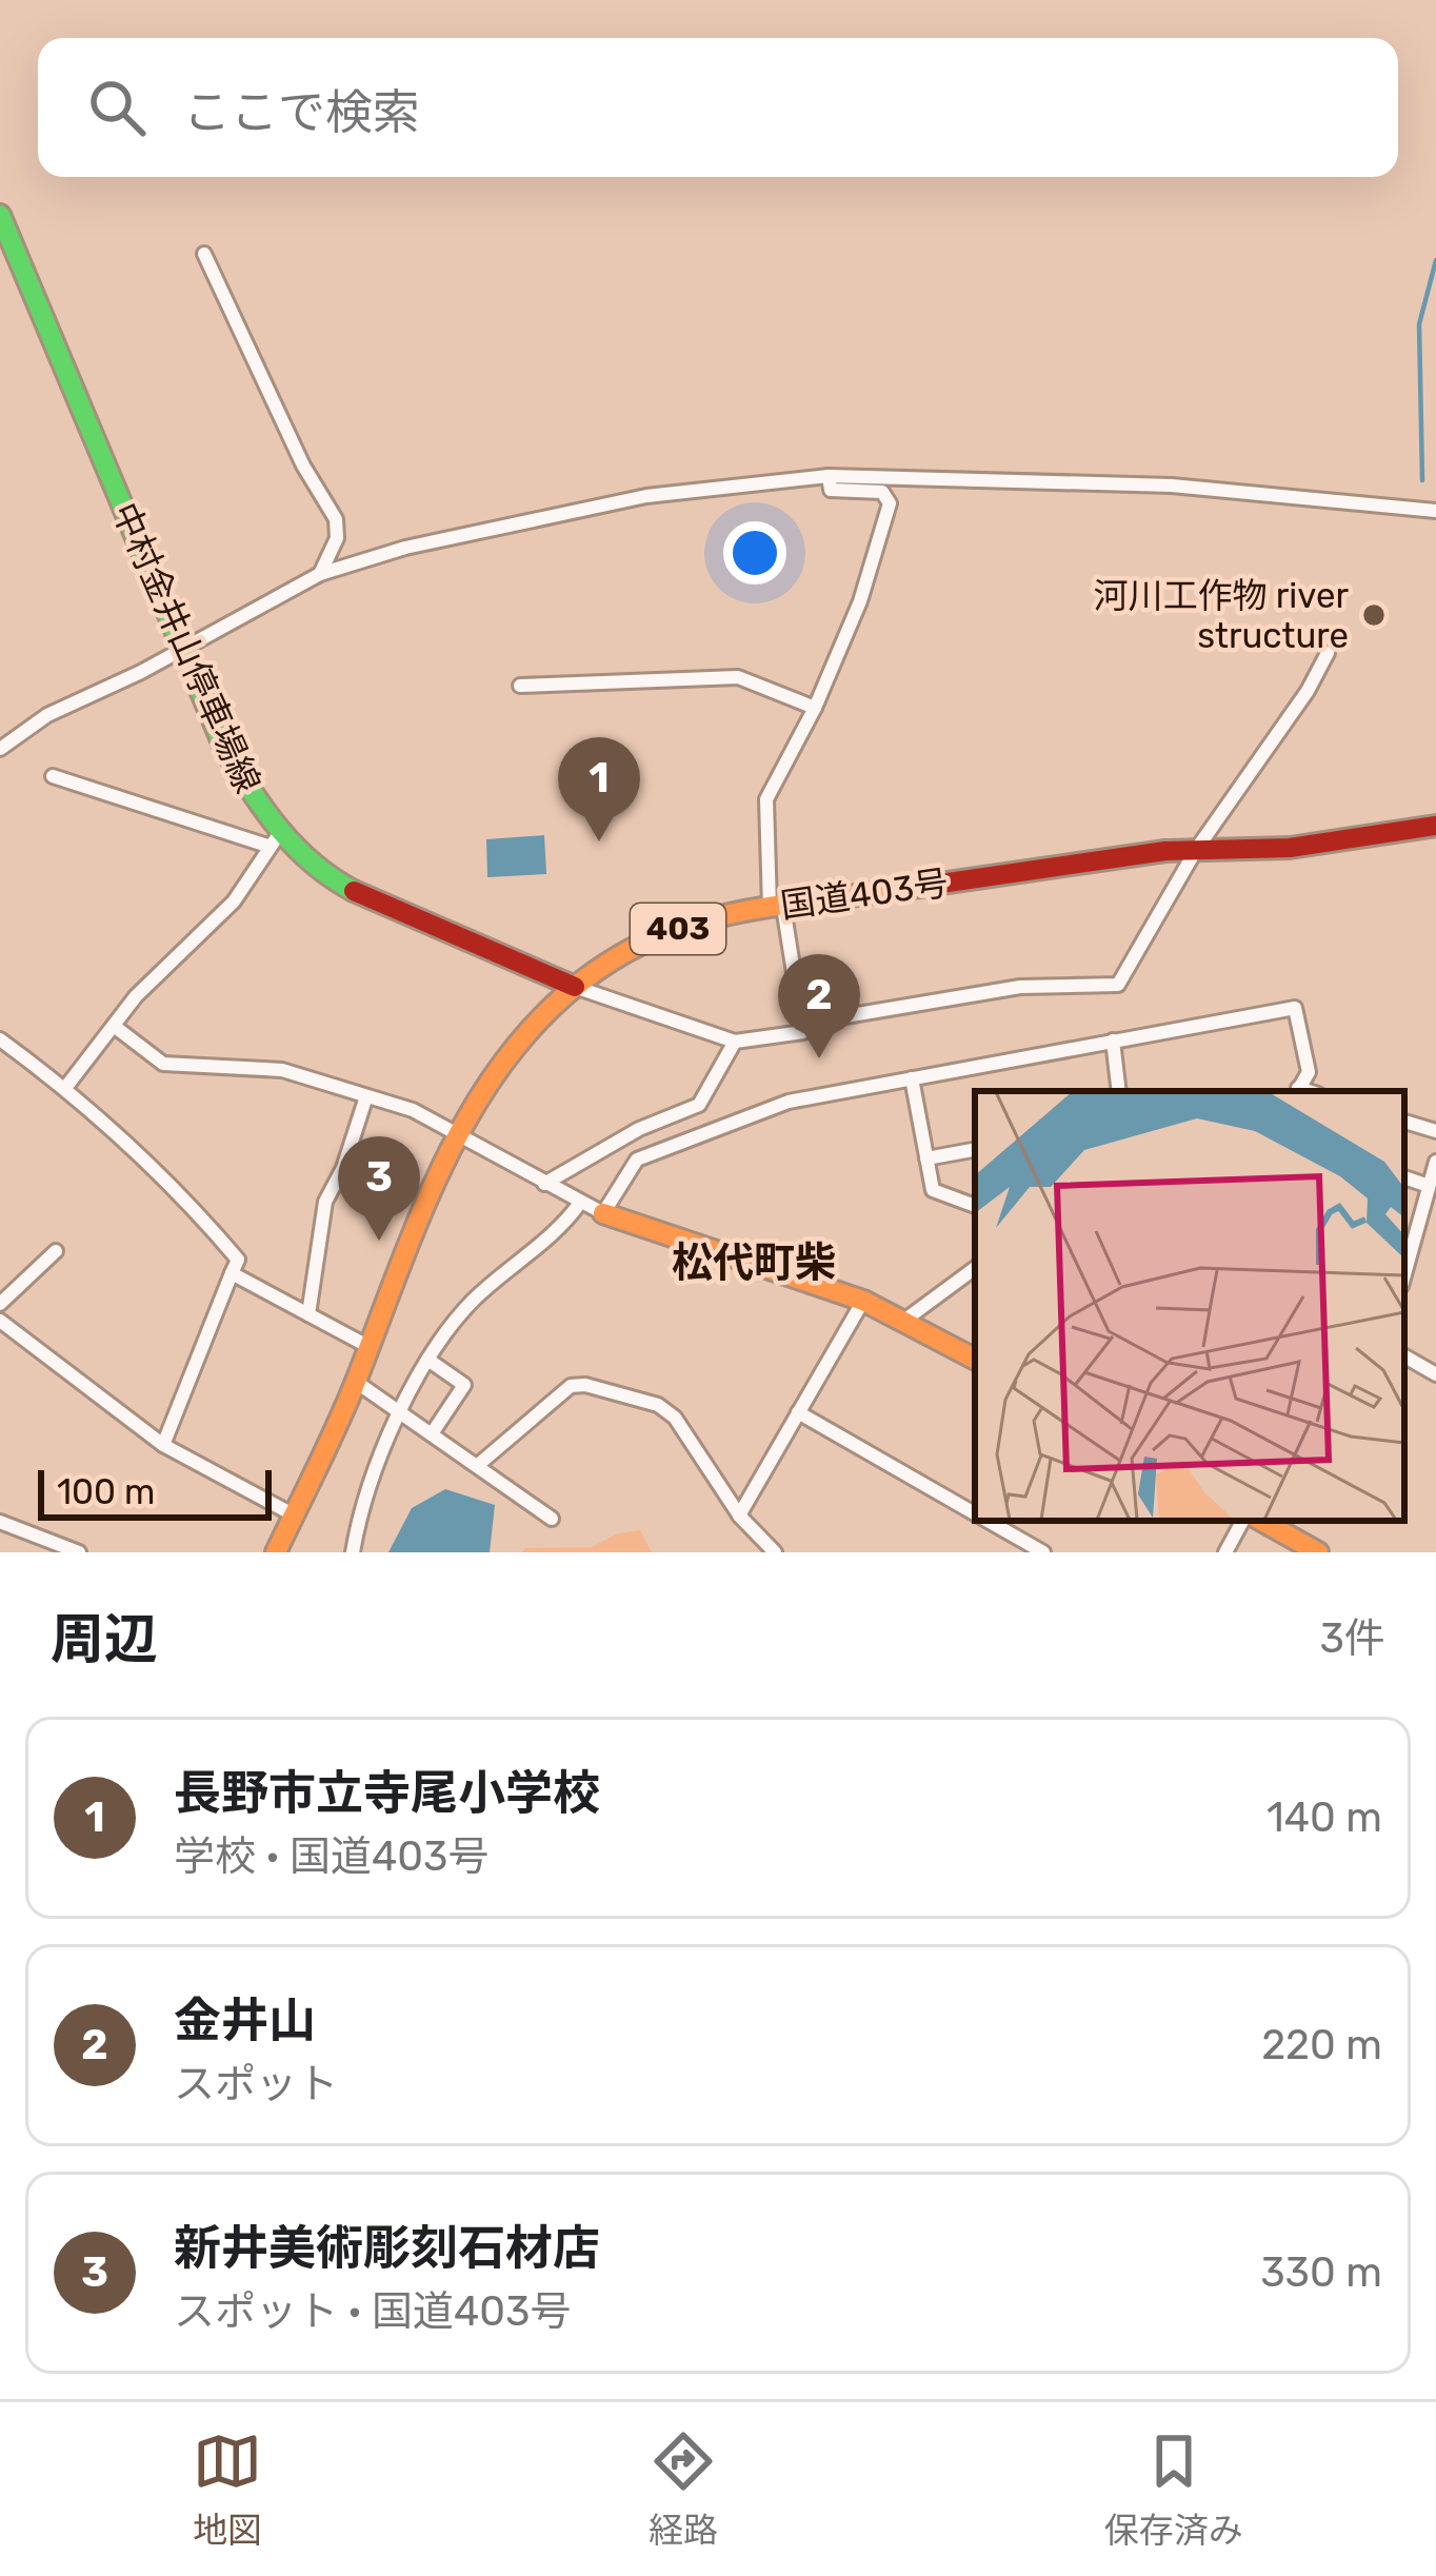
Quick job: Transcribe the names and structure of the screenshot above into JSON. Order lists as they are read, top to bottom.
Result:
{
  "streets": {
    "main road": ["中村金井山停車場線", "国道403号", "403"]
  },
  "crossings": [
    ["中村金井山停車場線", "国道403号"]
  ],
  "districts": ["松代町柴"],
  "places": ["河川工作物 river structure"],
  "scale_bar": "100 m",
  "page": {
    "search": "ここで検索",
    "pins": ["1", "2", "3"],
    "scale": "100 m",
    "heading": ["周辺", "3件"],
    "list": [
      {
        "mark": "1",
        "name": "長野市立寺尾小学校",
        "note": "学校 · 国道403号",
        "value": "140 m"
      },
      {
        "mark": "2",
        "name": "金井山",
        "note": "スポット",
        "value": "220 m"
      },
      {
        "mark": "3",
        "name": "新井美術彫刻石材店",
        "note": "スポット · 国道403号",
        "value": "330 m"
      }
    ],
    "nav": ["地図", "経路", "保存済み"]
  }
}
